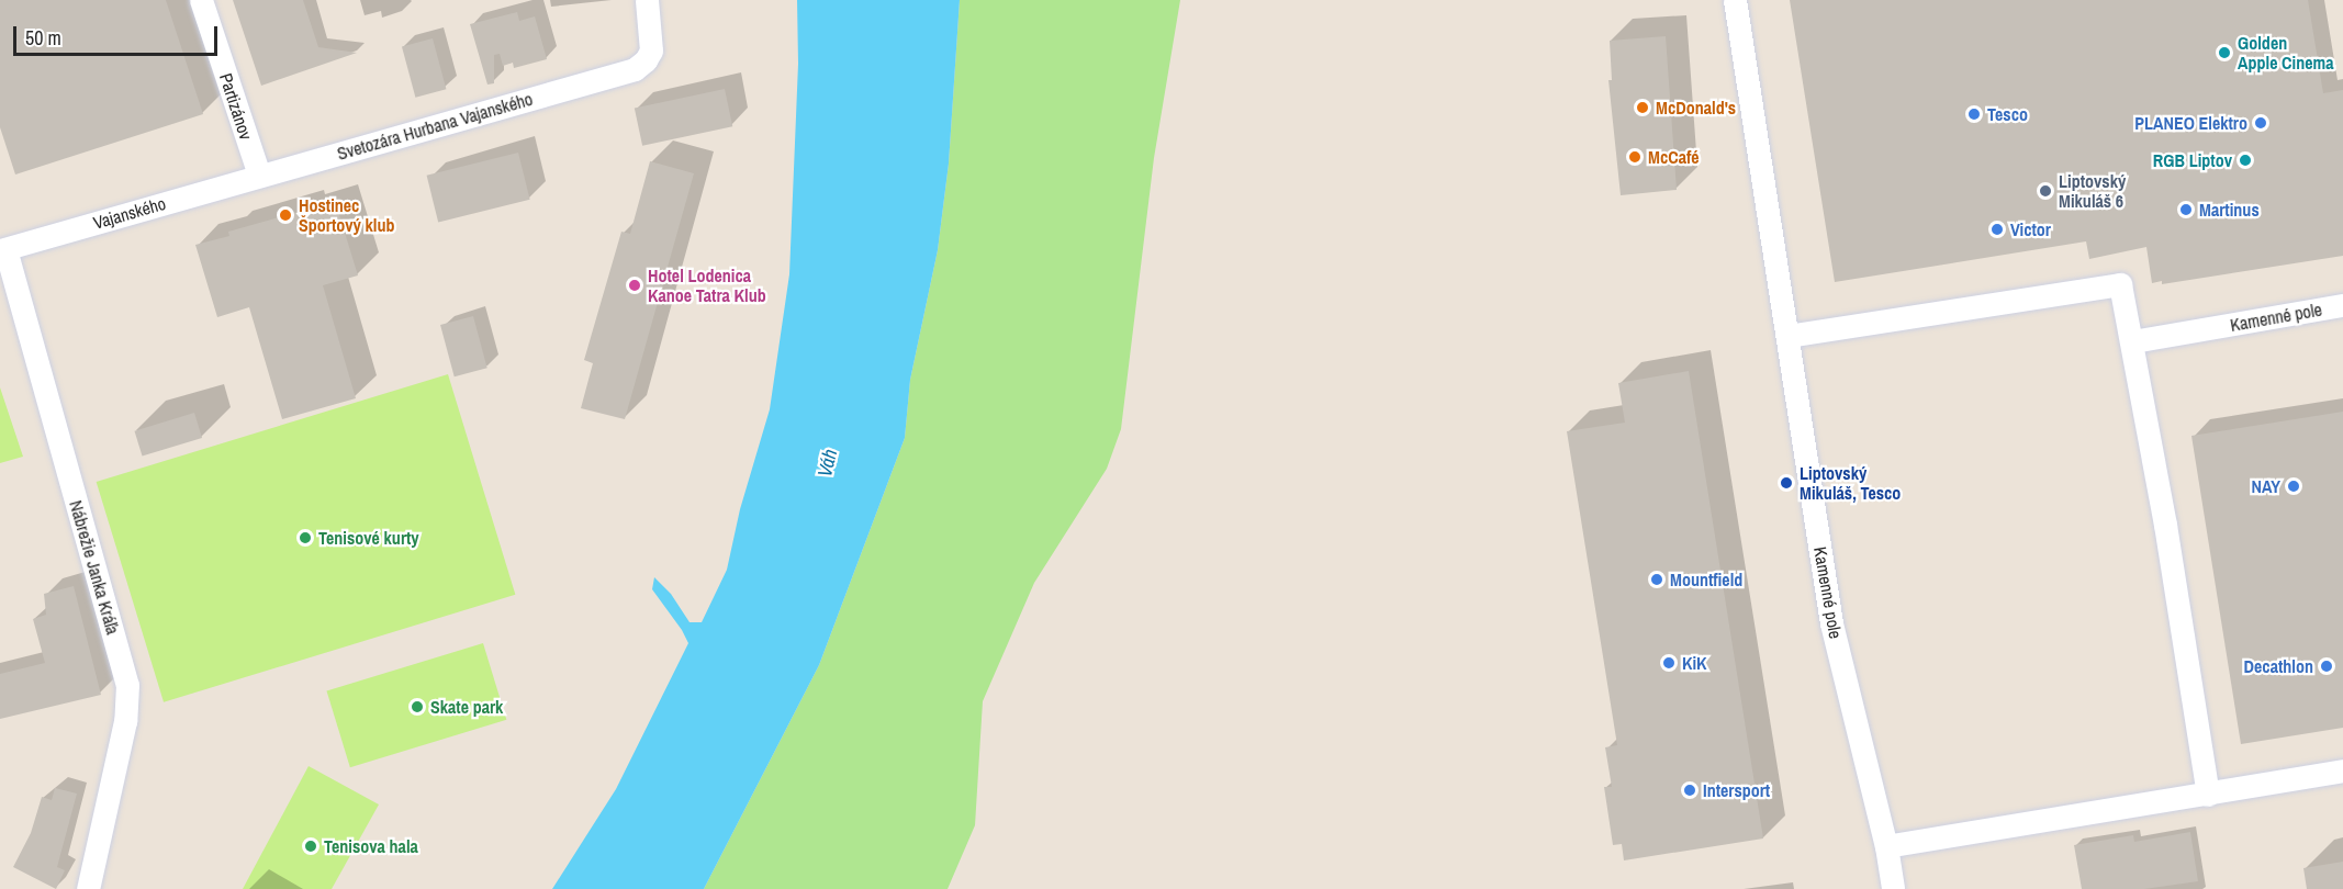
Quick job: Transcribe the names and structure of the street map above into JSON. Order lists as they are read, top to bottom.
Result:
{
  "streets": {
    "street": [
      "Partizánov",
      "Svetozára Hurbana Vajanského",
      "Vajanského",
      "Kamenné pole",
      "Nábrežie Janka Kráľa"
    ]
  },
  "crossings": [
    ["Partizánov", "Svetozára Hurbana Vajanského"],
    ["Partizánov", "Vajanského"],
    ["Svetozára Hurbana Vajanského", "Vajanského"],
    ["Vajanského", "Nábrežie Janka Kráľa"]
  ],
  "water": ["Váh"],
  "places": [
    "Golden Apple Cinema",
    "McDonald's",
    "Tesco",
    "PLANEO Elektro",
    "McCafé",
    "RGB Liptov",
    "Liptovský Mikuláš 6",
    "Martinus",
    "Hostinec Športový klub",
    "Victor",
    "Hotel Lodenica Kanoe Tatra Klub",
    "Liptovský Mikuláš, Tesco",
    "NAY",
    "Tenisové kurty",
    "Mountfield",
    "KiK",
    "Decathlon",
    "Skate park",
    "Intersport",
    "Tenisova hala"
  ],
  "scale_bar": "50 m"
}
